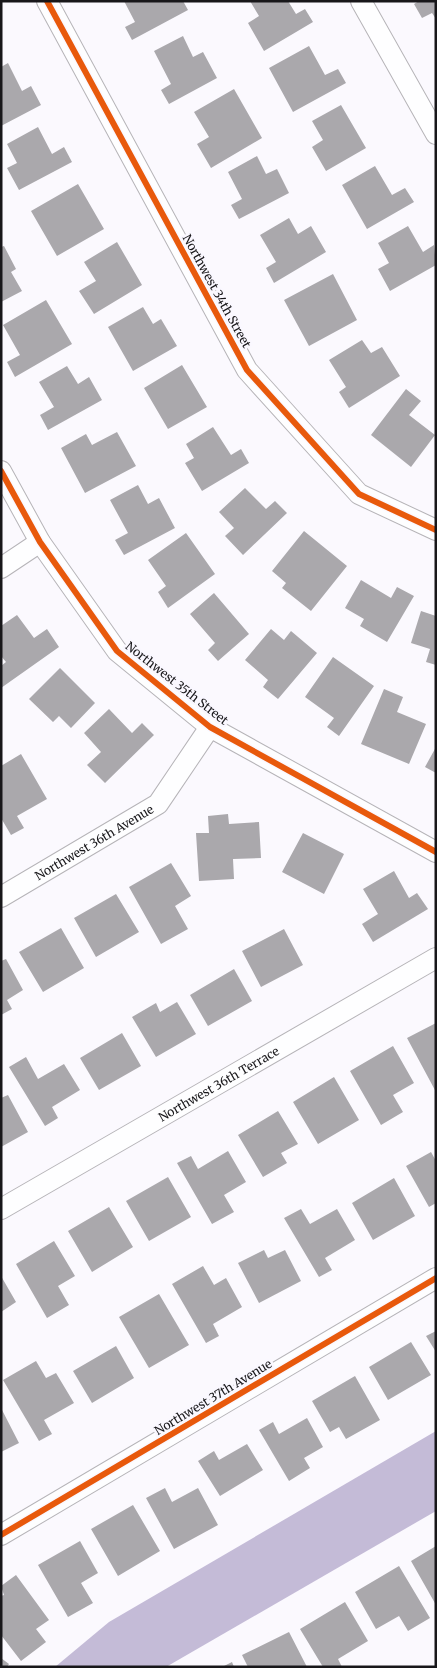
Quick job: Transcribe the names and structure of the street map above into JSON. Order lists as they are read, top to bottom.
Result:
{
  "streets": {
    "street": [
      "Northwest 34th Street",
      "Northwest 35th Street",
      "Northwest 36th Avenue",
      "Northwest 36th Terrace",
      "Northwest 37th Avenue"
    ]
  },
  "crossings": [
    ["Northwest 35th Street", "Northwest 36th Avenue"]
  ]
}
